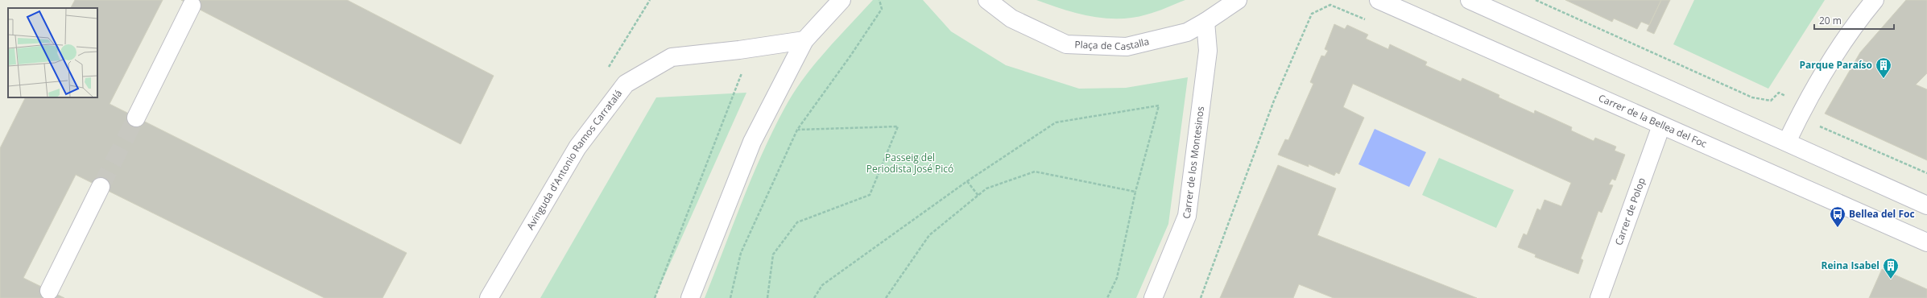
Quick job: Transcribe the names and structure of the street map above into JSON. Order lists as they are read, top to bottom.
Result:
{
  "streets": {
    "main road": [
      "Plaça de Castalla",
      "Carrer de la Bellea del Foc",
      "Avinguda d'Antonio Ramos Carratalá",
      "Carrer de los Montesinos",
      "Carrer de Polop"
    ]
  },
  "crossings": [
    ["Plaça de Castalla", "Carrer de los Montesinos"],
    ["Carrer de la Bellea del Foc", "Carrer de Polop"]
  ],
  "parks": ["Passeig del Periodista José Picó"],
  "places": {
    "building": ["Parque Paraíso", "Reina Isabel"],
    "bus stop": ["Bellea del Foc"]
  },
  "scale_bar": "20 m"
}
